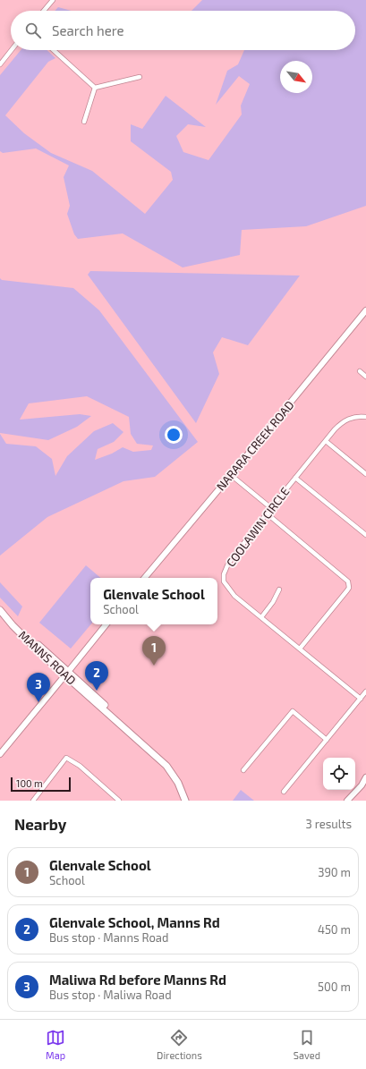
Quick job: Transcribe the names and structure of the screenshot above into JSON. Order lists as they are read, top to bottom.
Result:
{
  "streets": {
    "main road": ["MANNS ROAD"],
    "street": ["NARARA CREEK ROAD", "COOLAWIN CIRCLE"]
  },
  "scale_bar": "100 m",
  "north": "bottom right",
  "page": {
    "search": "Search here",
    "popup": ["Glenvale School", "School"],
    "pins": ["1", "2", "3"],
    "scale": "100 m",
    "heading": ["Nearby", "3 results"],
    "list": [
      {
        "mark": "1",
        "name": "Glenvale School",
        "note": "School",
        "value": "390 m"
      },
      {
        "mark": "2",
        "name": "Glenvale School, Manns Rd",
        "note": "Bus stop · Manns Road",
        "value": "450 m"
      },
      {
        "mark": "3",
        "name": "Maliwa Rd before Manns Rd",
        "note": "Bus stop · Maliwa Road",
        "value": "500 m"
      }
    ],
    "nav": ["Map", "Directions", "Saved"]
  }
}
